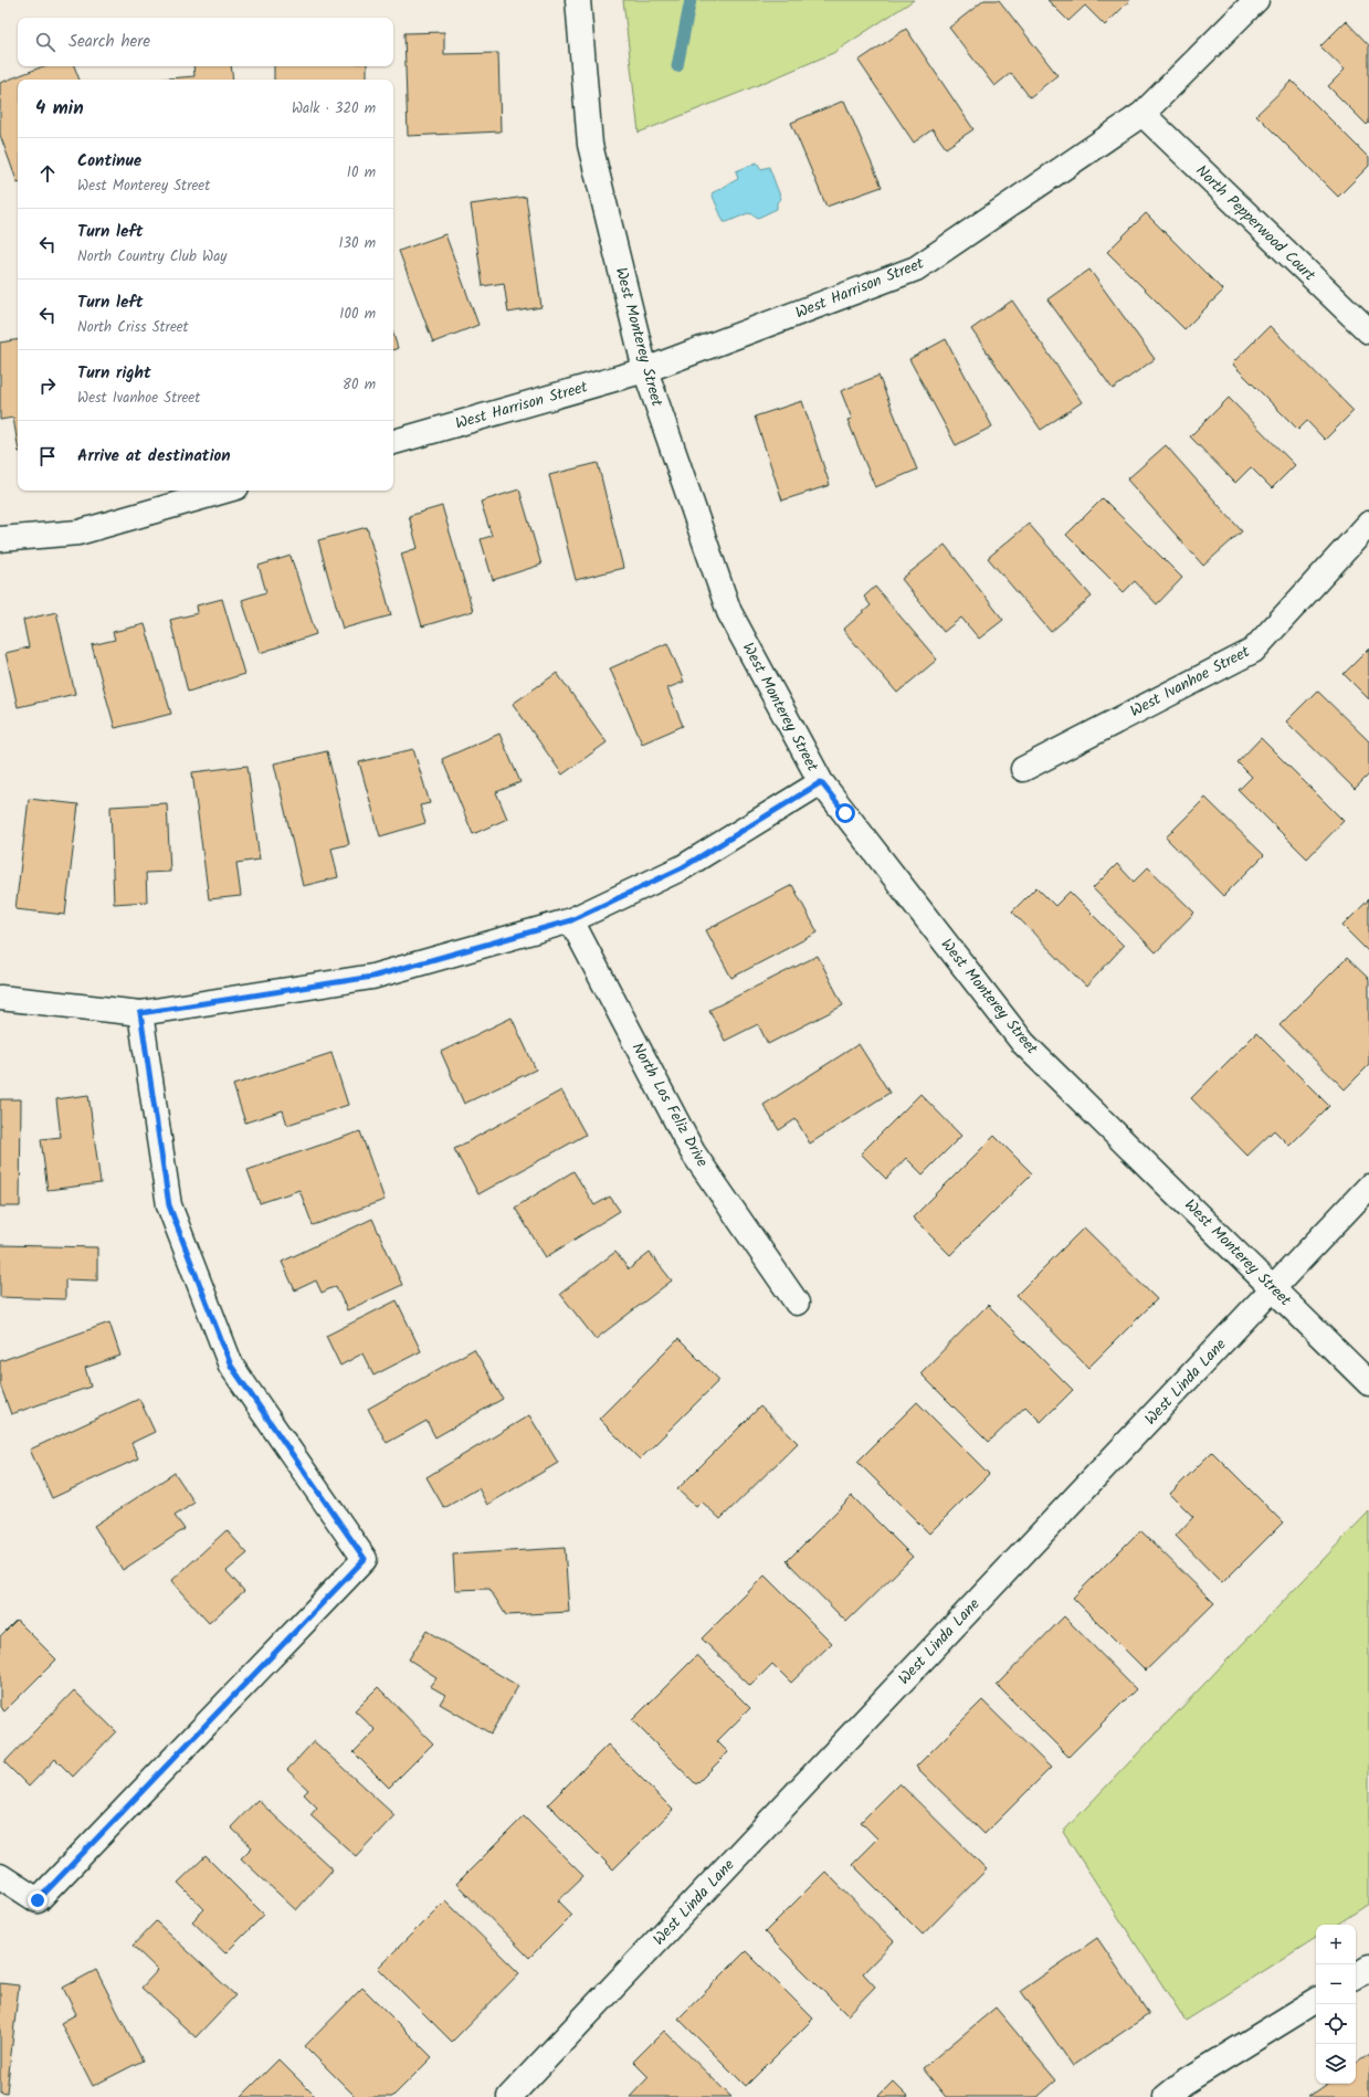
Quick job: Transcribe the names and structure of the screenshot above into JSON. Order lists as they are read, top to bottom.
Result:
{
  "streets": {
    "street": [
      "North Pepperwood Court",
      "West Harrison Street",
      "West Monterey Street",
      "West Ivanhoe Street",
      "North Los Feliz Drive",
      "West Linda Lane"
    ]
  },
  "crossings": [
    ["North Pepperwood Court", "West Harrison Street"],
    ["West Harrison Street", "West Monterey Street"],
    ["West Monterey Street", "West Linda Lane"]
  ],
  "page": {
    "search": "Search here",
    "heading": ["4 min", "Walk · 320 m"],
    "list": [
      ["Continue", "West Monterey Street", "10 m"],
      ["Turn left", "North Country Club Way", "130 m"],
      ["Turn left", "North Criss Street", "100 m"],
      ["Turn right", "West Ivanhoe Street", "80 m"],
      "Arrive at destination"
    ],
    "map_buttons": ["+", "−"]
  }
}
